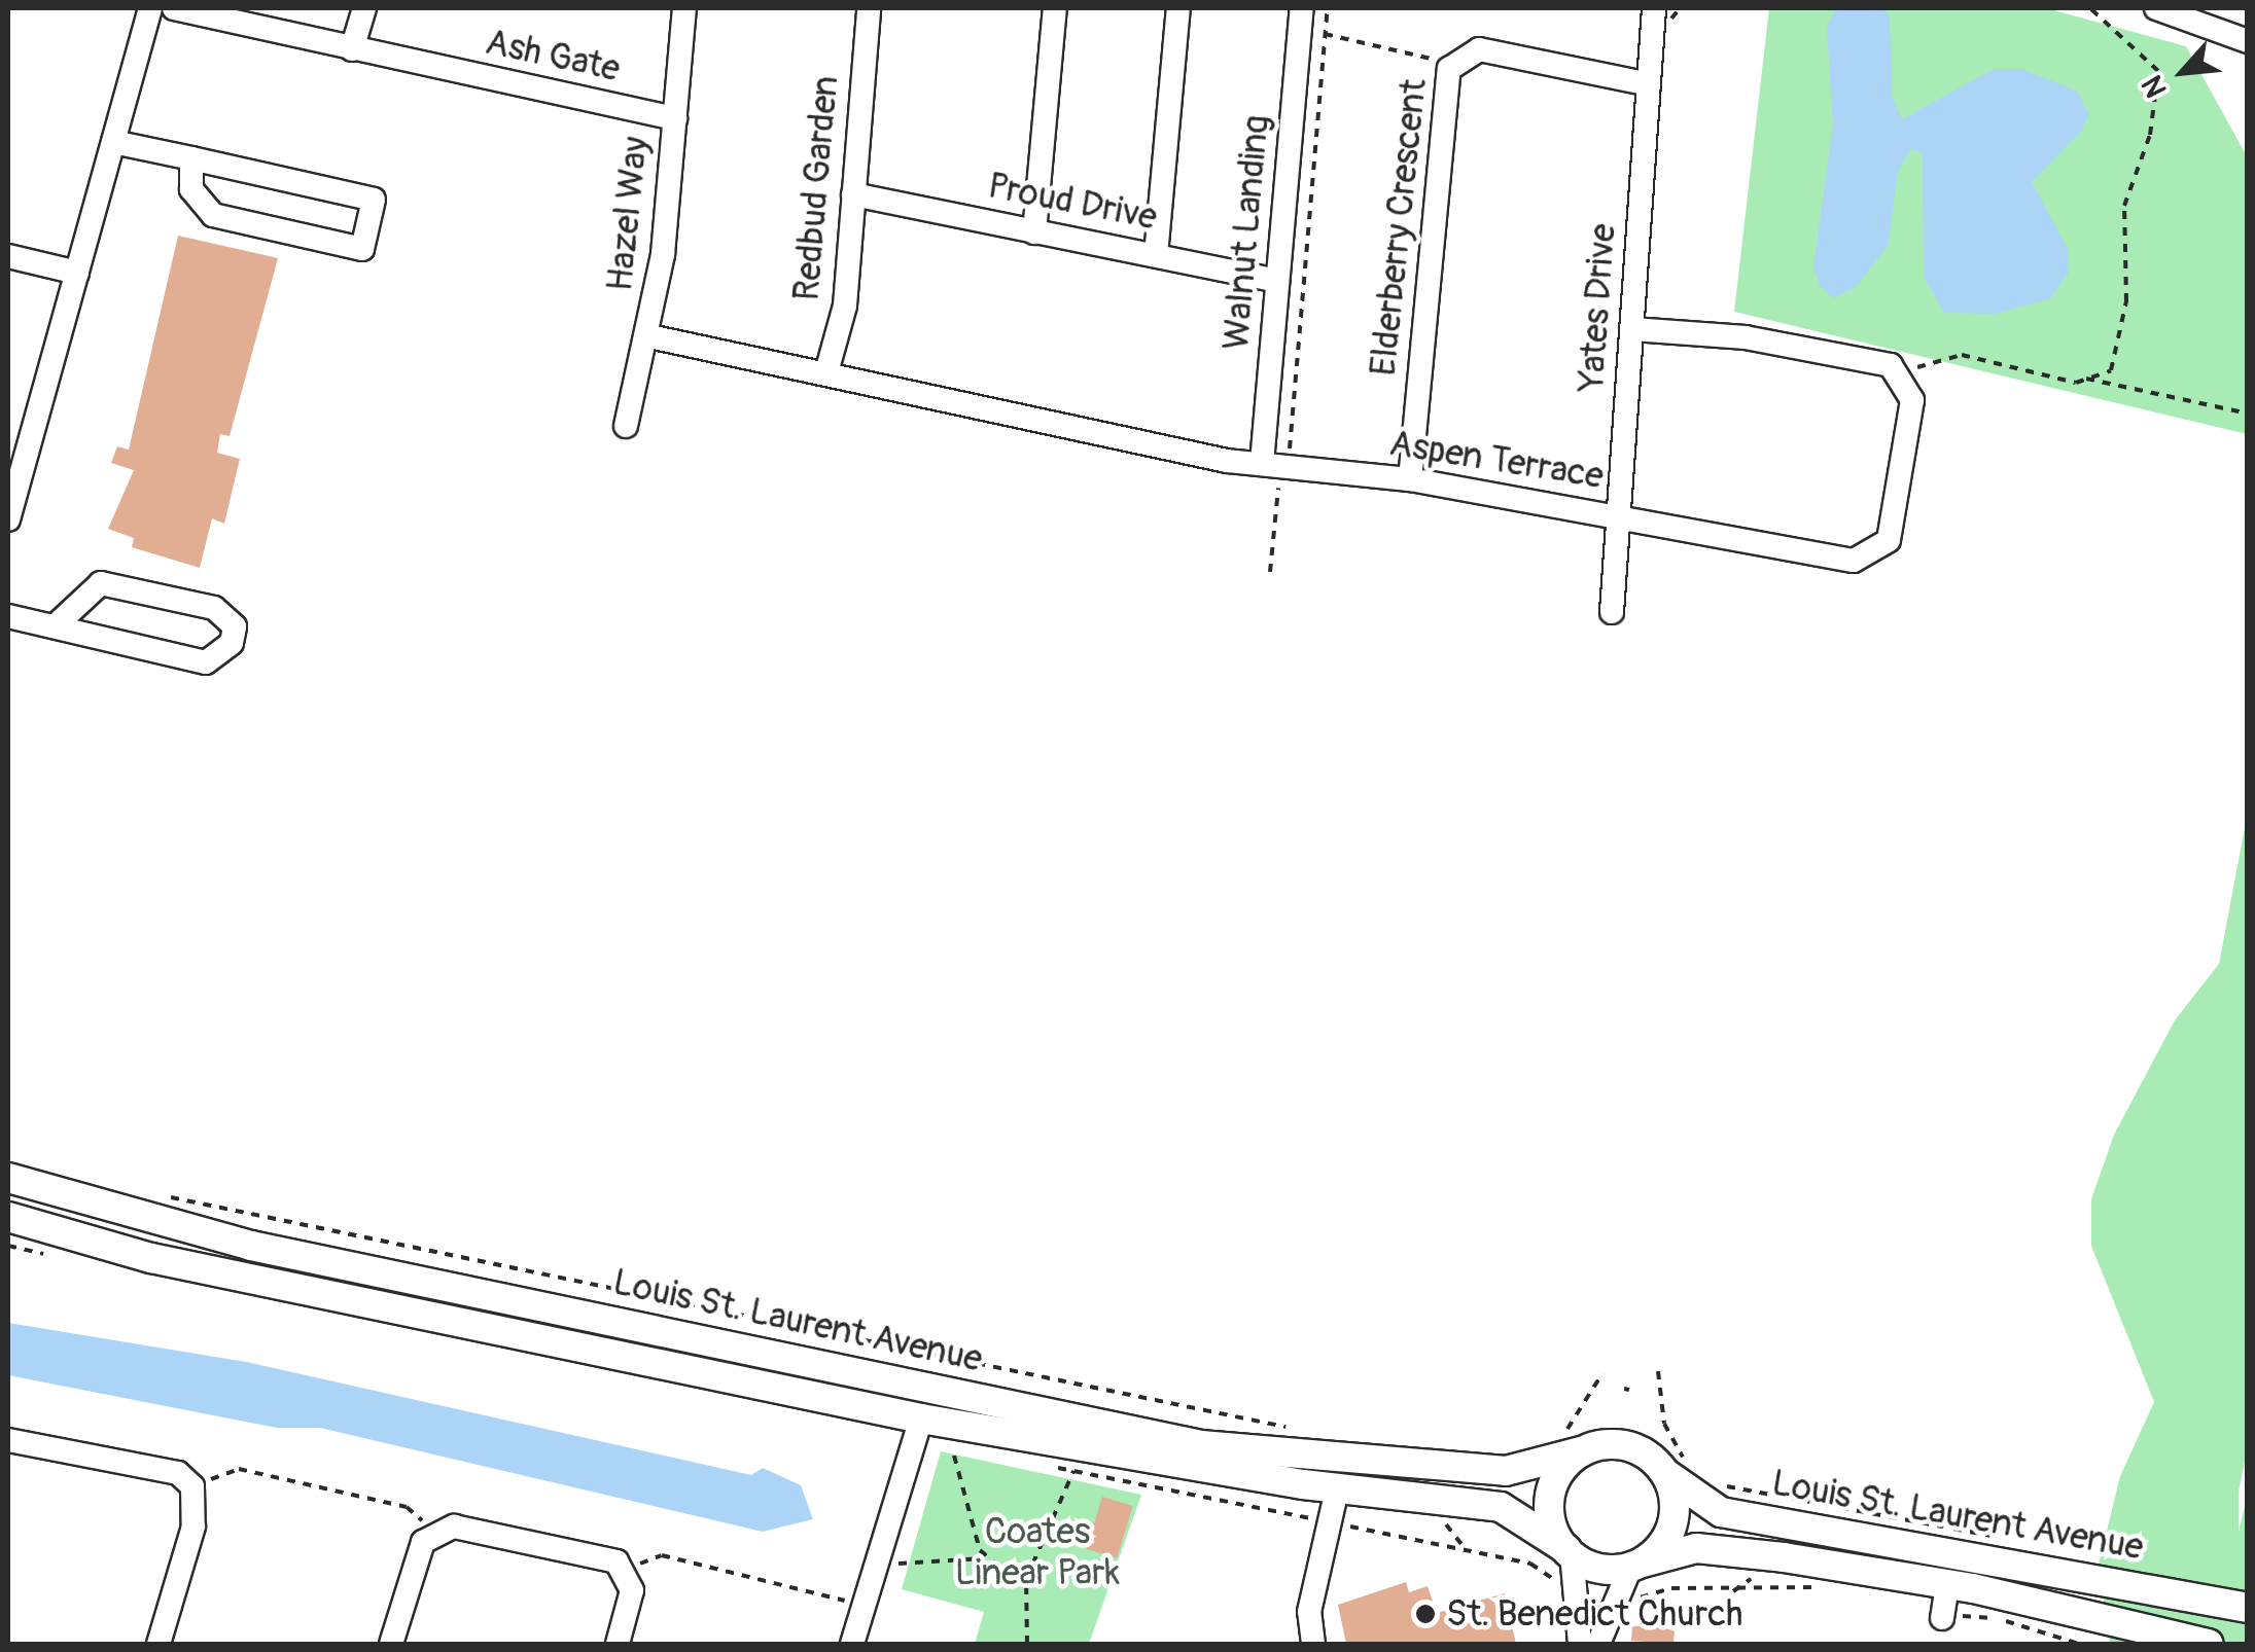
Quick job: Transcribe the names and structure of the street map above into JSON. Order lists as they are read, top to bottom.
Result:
{
  "streets": {
    "main road": ["Louis St. Laurent Avenue"],
    "street": [
      "Ash Gate",
      "Redbud Garden",
      "Proud Drive",
      "Hazel Way",
      "Elderberry Crescent",
      "Walnut Landing",
      "Yates Drive",
      "Aspen Terrace"
    ]
  },
  "crossings": [
    ["Ash Gate", "Hazel Way"],
    ["Redbud Garden", "Proud Drive"],
    ["Redbud Garden", "Aspen Terrace"],
    ["Proud Drive", "Walnut Landing"],
    ["Hazel Way", "Aspen Terrace"],
    ["Elderberry Crescent", "Yates Drive"],
    ["Elderberry Crescent", "Aspen Terrace"],
    ["Walnut Landing", "Aspen Terrace"],
    ["Yates Drive", "Aspen Terrace"]
  ],
  "parks": ["Coates Linear Park"],
  "places": ["St. Benedict Church"],
  "north": "bottom left"
}
